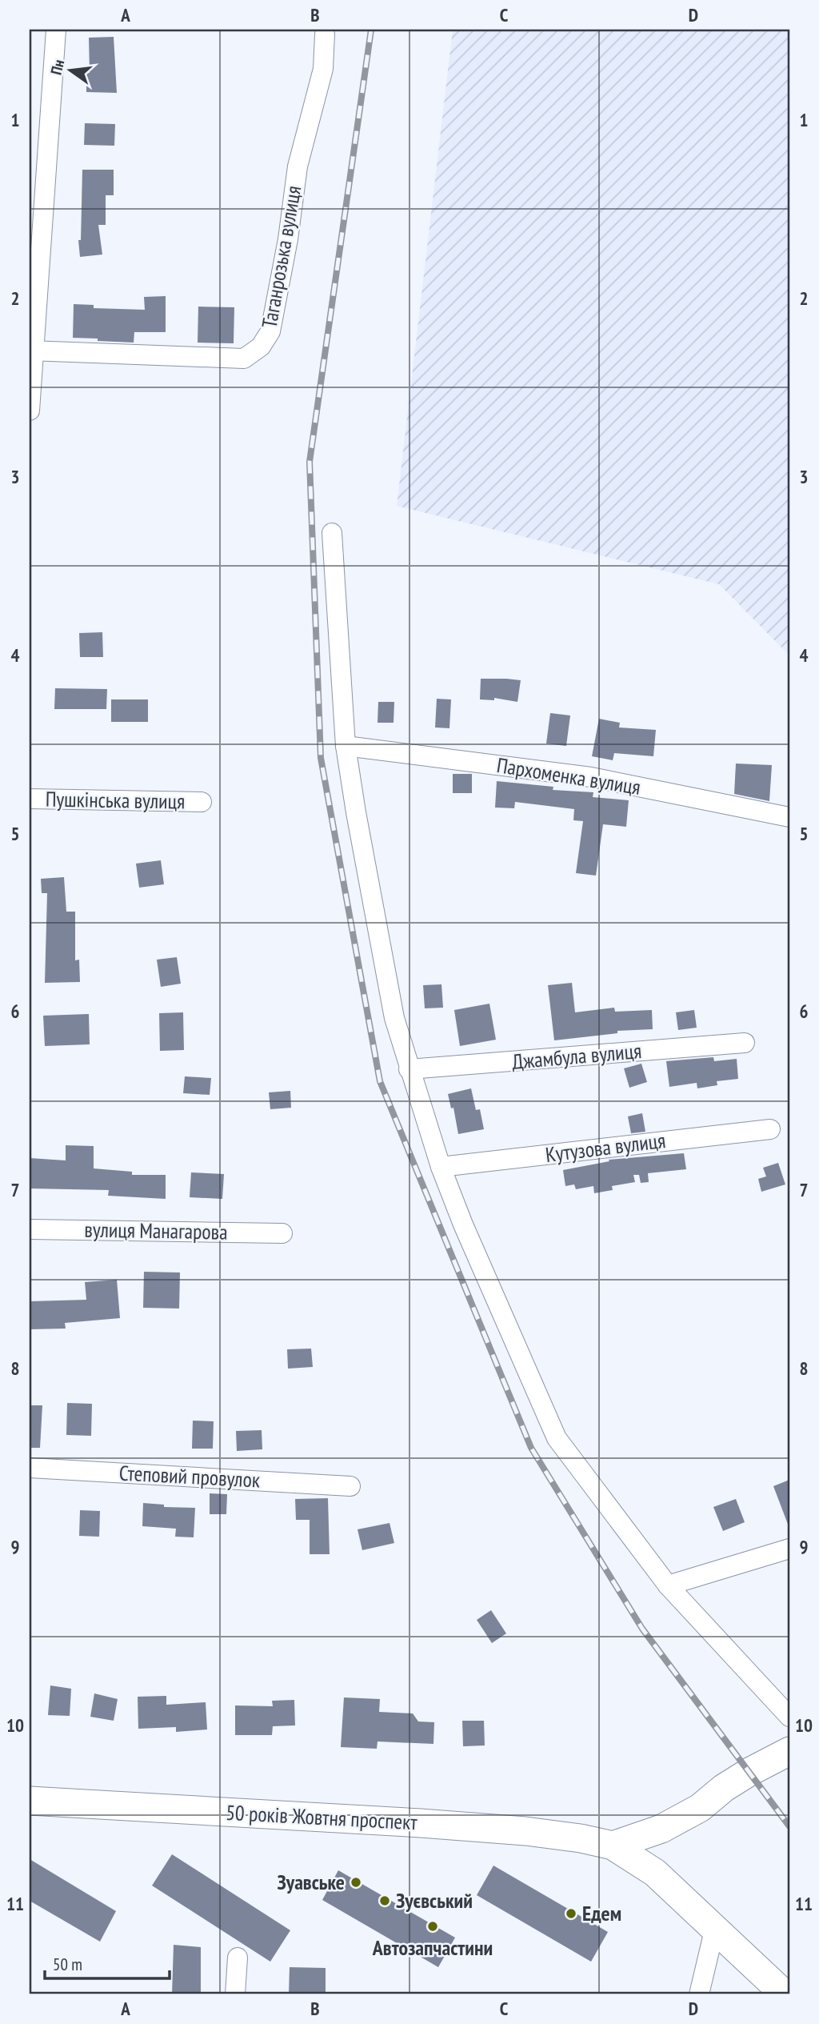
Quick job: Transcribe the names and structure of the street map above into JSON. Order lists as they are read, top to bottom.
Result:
{
  "streets": {
    "street": [
      "Таганрозька вулиця",
      "Пархоменка вулиця",
      "Пушкінська вулиця",
      "Джамбула вулиця",
      "Кутузова вулиця",
      "вулиця Манагарова",
      "Степовий провулок",
      "50 років Жовтня проспект"
    ]
  },
  "places": [
    "Зуавське",
    "Зуєвський",
    "Едем",
    "Автозапчастини"
  ],
  "scale_bar": "50 m",
  "north": "left",
  "grid": {
    "columns": [
      "A",
      "B",
      "C",
      "D"
    ],
    "rows": [
      "1",
      "2",
      "3",
      "4",
      "5",
      "6",
      "7",
      "8",
      "9",
      "10",
      "11"
    ]
  }
}
